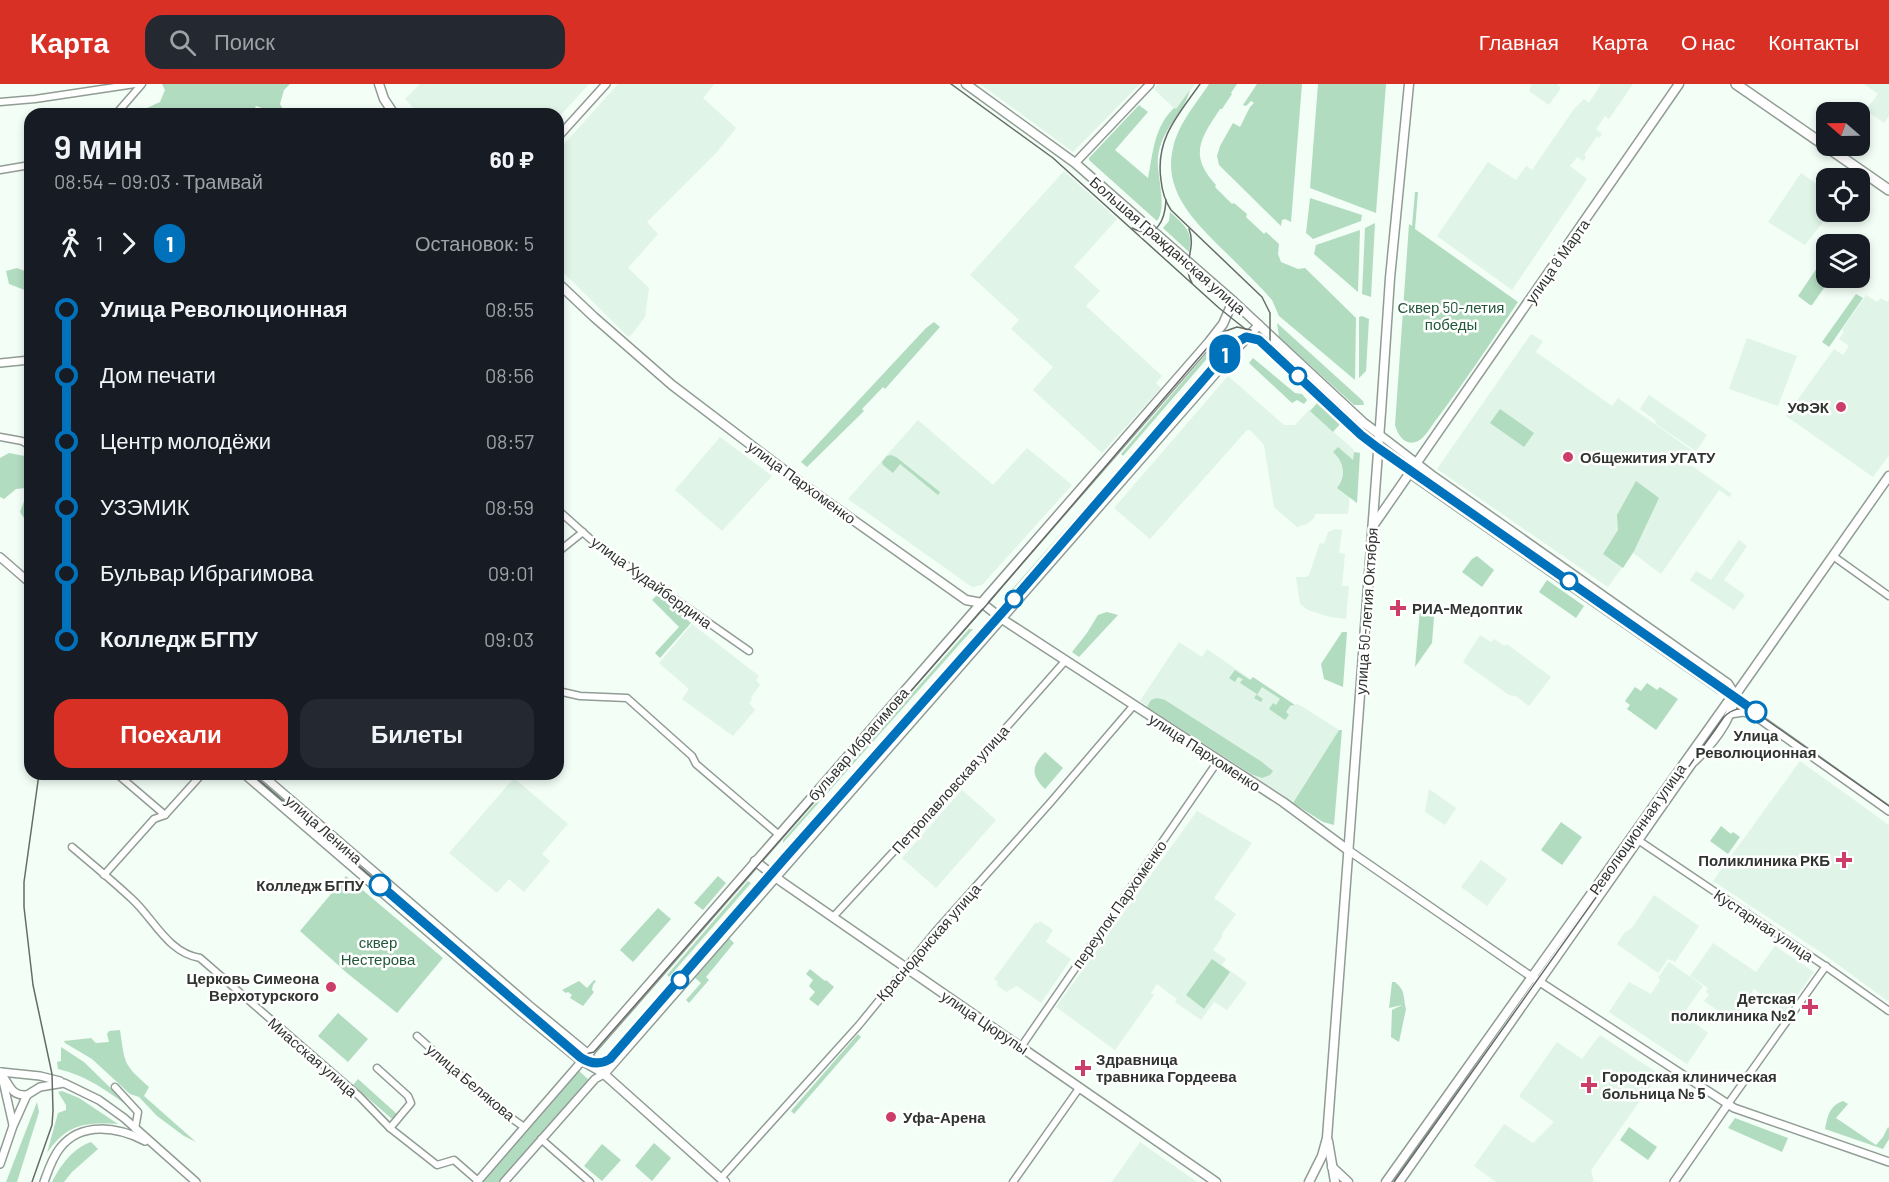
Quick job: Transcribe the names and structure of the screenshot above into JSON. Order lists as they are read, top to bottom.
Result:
{
  "streets": {
    "main road": [
      "Большая Гражданская улица",
      "улица 8 Марта",
      "улица Пархоменко",
      "улица 50-летия Октября",
      "бульвар Ибрагимова",
      "улица Ленина",
      "Революционная улица",
      "улица Цюрупы"
    ],
    "street": [
      "улица Худайбердина",
      "Петропавловская улица",
      "переулок Пархоменко",
      "Кустарная улица",
      "Краснодонская улица",
      "Миасская улица",
      "улица Белякова"
    ]
  },
  "crossings": [
    ["Большая Гражданская улица", "улица 8 Марта"],
    ["Большая Гражданская улица", "улица 50-летия Октября"],
    ["Большая Гражданская улица", "бульвар Ибрагимова"],
    ["Большая Гражданская улица", "Революционная улица"],
    ["улица 8 Марта", "улица 50-летия Октября"],
    ["улица Пархоменко", "улица 50-летия Октября"],
    ["улица Пархоменко", "бульвар Ибрагимова"],
    ["улица Пархоменко", "Петропавловская улица"],
    ["улица Пархоменко", "Революционная улица"],
    ["улица Пархоменко", "переулок Пархоменко"],
    ["улица Пархоменко", "Краснодонская улица"],
    ["бульвар Ибрагимова", "улица Ленина"],
    ["бульвар Ибрагимова", "улица Цюрупы"],
    ["бульвар Ибрагимова", "Миасская улица"],
    ["бульвар Ибрагимова", "улица Белякова"],
    ["Петропавловская улица", "улица Цюрупы"],
    ["улица Ленина", "Краснодонская улица"],
    ["переулок Пархоменко", "улица Цюрупы"],
    ["Краснодонская улица", "улица Цюрупы"]
  ],
  "parks": ["Сквер 50-летия победы", "сквер Нестерова"],
  "places": {
    "other": [
      "УФЭК",
      "Общежития УГАТУ",
      "Улица Революционная",
      "Колледж БГПУ",
      "Церковь Симеона Верхотурского",
      "Уфа-Арена"
    ],
    "health": [
      "РИА-Медоптик",
      "Поликлиника РКБ",
      "Детская поликлиника №2",
      "Здравница травника Гордеева",
      "Городская клиническая больница № 5"
    ]
  },
  "lines": ["tram line 1"],
  "north": "left",
  "page": {
    "header": "Карта",
    "search": "Поиск",
    "nav": [
      "Главная",
      "Карта",
      "О нас",
      "Контакты"
    ],
    "on_map": "1",
    "heading": ["9 мин", "08:54 – 09:03 · Трамвай", "60 ₽"],
    "legs": ["1", "1", "Остановок: 5"],
    "list": [
      {
        "name": "Улица Революционная",
        "value": "08:55"
      },
      {
        "name": "Дом печати",
        "value": "08:56"
      },
      {
        "name": "Центр молодёжи",
        "value": "08:57"
      },
      {
        "name": "УЗЭМИК",
        "value": "08:59"
      },
      {
        "name": "Бульвар Ибрагимова",
        "value": "09:01"
      },
      {
        "name": "Колледж БГПУ",
        "value": "09:03"
      }
    ],
    "buttons": ["Поехали", "Билеты"]
  }
}
